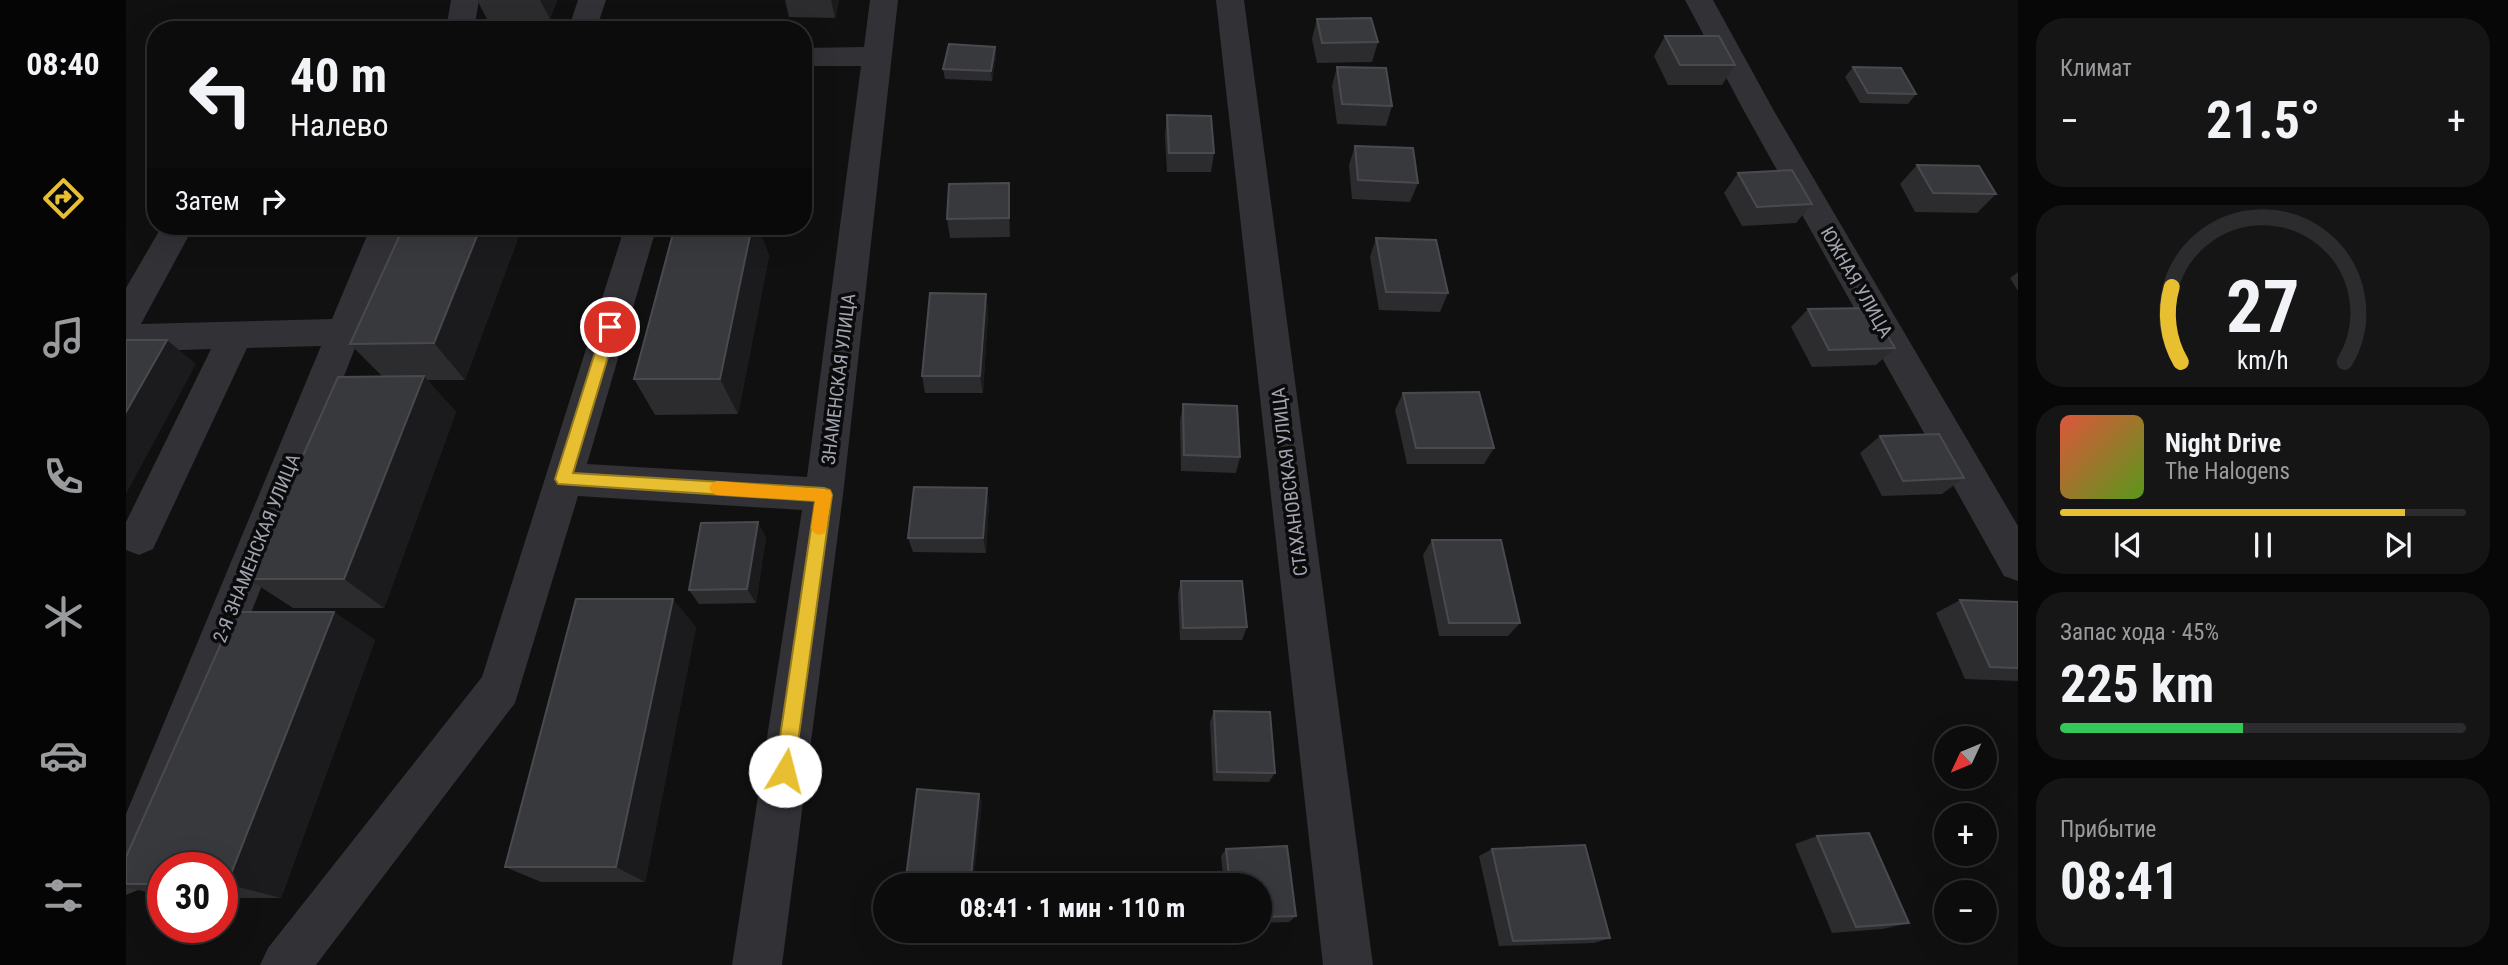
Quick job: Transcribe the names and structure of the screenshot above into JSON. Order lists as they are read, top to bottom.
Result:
{
  "streets": {
    "street": [
      "ЮЖНАЯ УЛИЦА",
      "ЗНАМЕНСКАЯ УЛИЦА",
      "СТАХАНОВСКАЯ УЛИЦА",
      "2-Я ЗНАМЕНСКАЯ УЛИЦА"
    ]
  },
  "north": "bottom left",
  "page": {
    "tabs": "08:40",
    "tile": [
      "Климат",
      ["Запас хода · 45%", "225 km"],
      ["Прибытие", "08:41"]
    ],
    "turn": ["40 m", "Налево"],
    "heat": ["−", "21.5°", "+"],
    "then": "Затем",
    "song": ["Night Drive", "The Halogens"],
    "map_buttons": ["+", "−"],
    "limit": "30",
    "trip": "08:41 · 1 мин · 110 m",
    "gauge": ["27", "km/h"]
  }
}
